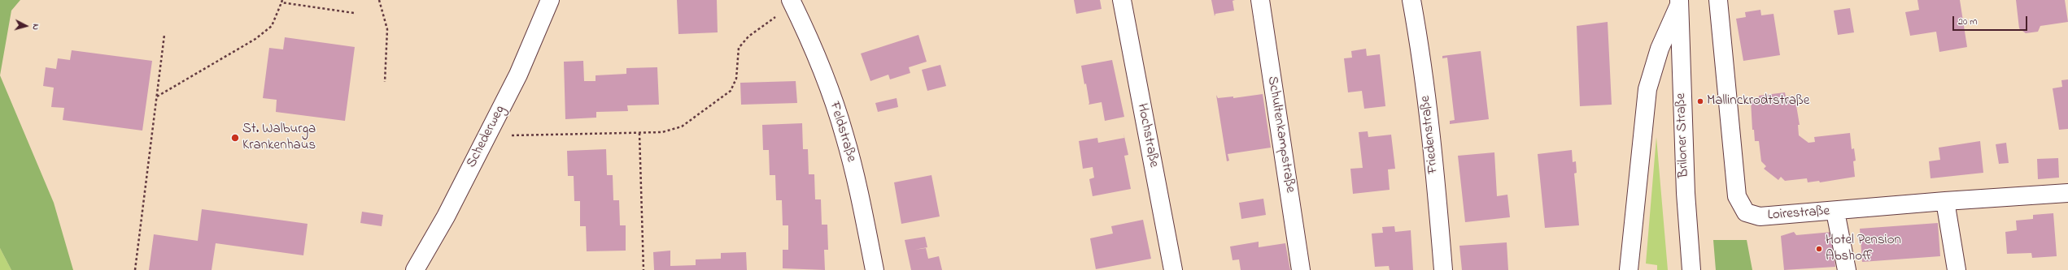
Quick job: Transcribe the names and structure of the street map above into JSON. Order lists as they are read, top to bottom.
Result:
{
  "streets": {
    "street": [
      "Feldstraße",
      "Schultenkampstraße",
      "Friedenstraße",
      "Hochstraße",
      "Briloner Straße",
      "Schederweg",
      "Loirestraße"
    ]
  },
  "places": ["Mallinckrodtstraße", "St. Walburga Krankenhaus", "Hotel Pension Abshoff"],
  "scale_bar": "20 m",
  "north": "right"
}
